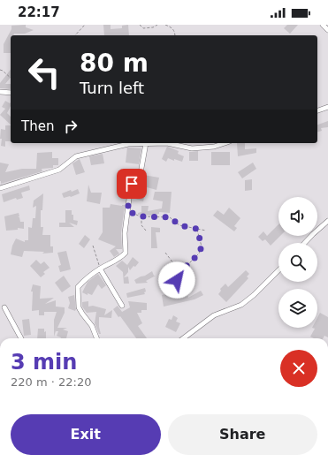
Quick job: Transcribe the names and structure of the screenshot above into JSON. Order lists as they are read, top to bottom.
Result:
{
  "page": {
    "status": "22:17",
    "turn": ["80 m", "Turn left"],
    "then": "Then",
    "heading": ["3 min", "220 m · 22:20"],
    "buttons": ["Exit", "Share"]
  }
}
